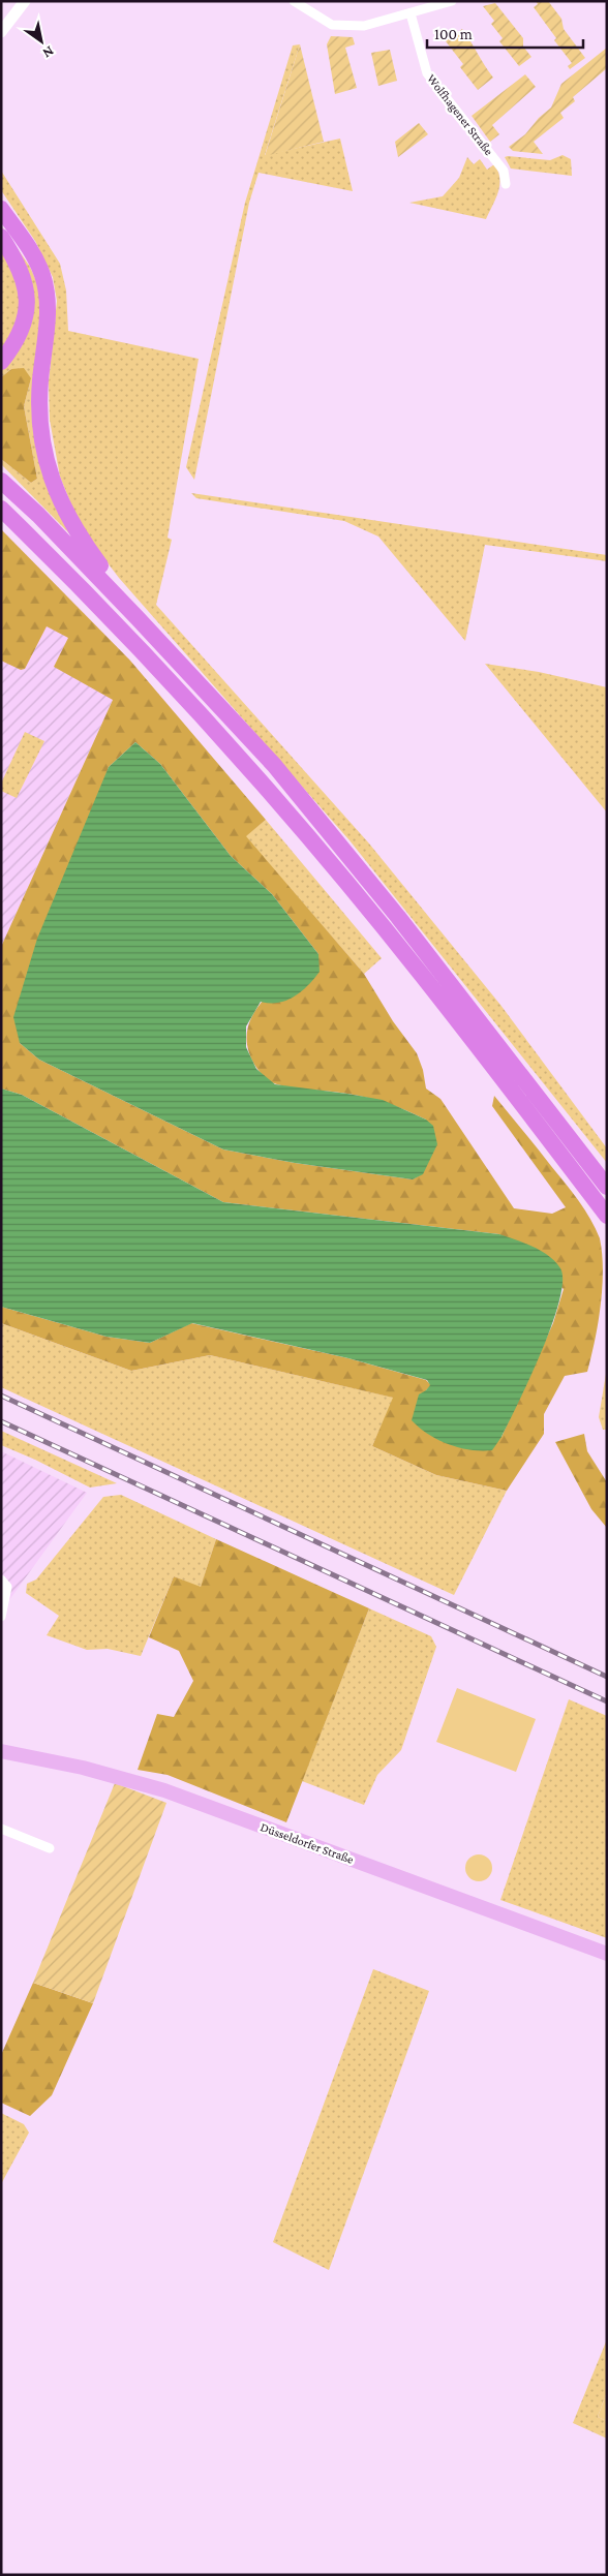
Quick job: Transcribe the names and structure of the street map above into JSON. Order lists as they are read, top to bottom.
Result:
{
  "streets": {
    "main road": ["Düsseldorfer Straße"],
    "street": ["Wolfhagener Straße"]
  },
  "scale_bar": "100 m",
  "north": "bottom right"
}
